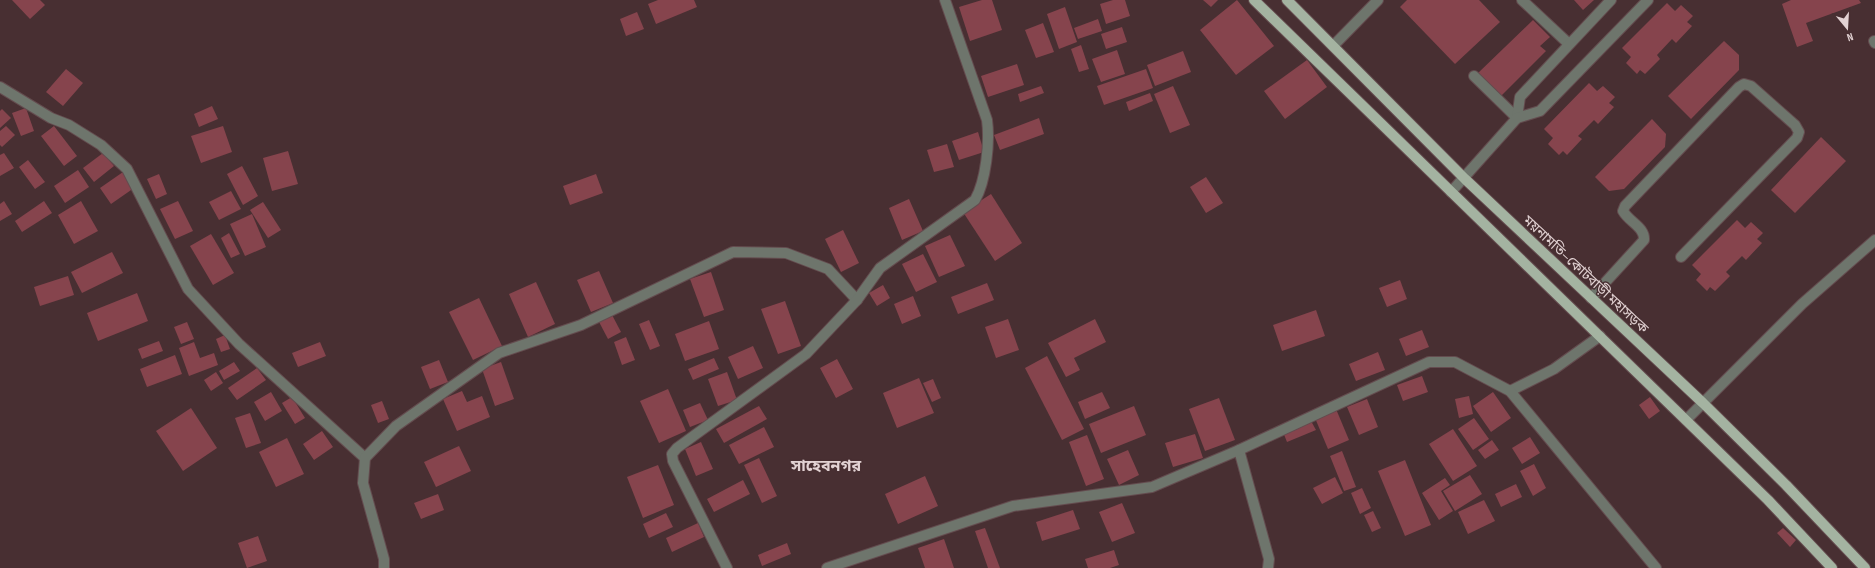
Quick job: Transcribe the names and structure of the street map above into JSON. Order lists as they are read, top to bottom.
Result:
{
  "streets": {
    "main road": ["ময়নামতি–কোটবাড়ী মহাসড়ক"]
  },
  "districts": ["সাহেবনগর"],
  "north": "bottom"
}
